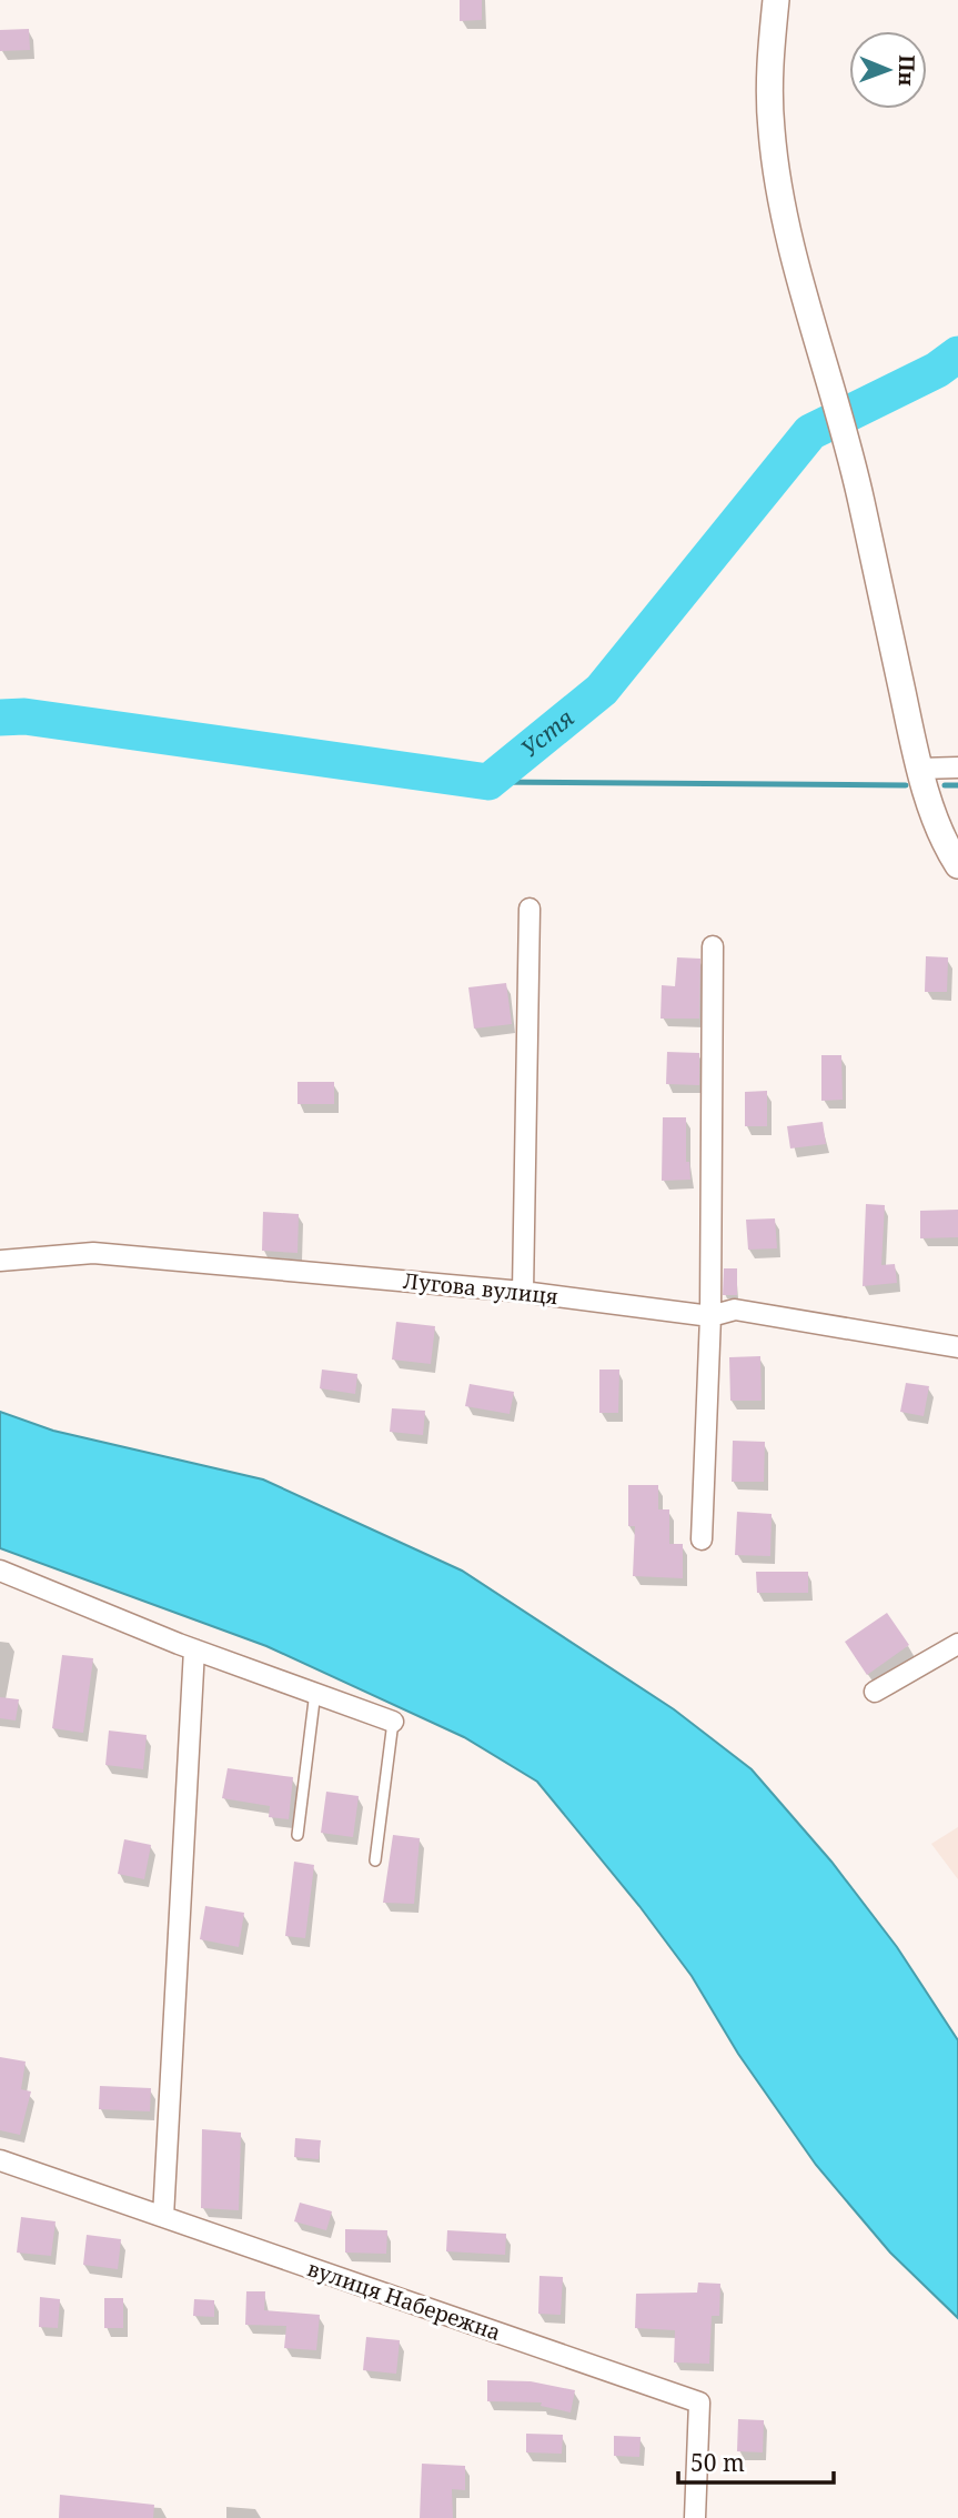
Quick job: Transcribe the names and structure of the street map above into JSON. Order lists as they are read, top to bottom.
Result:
{
  "streets": {
    "street": ["Лугова вулиця", "вулиця Набережна"]
  },
  "water": ["Устя"],
  "scale_bar": "50 m",
  "north": "right"
}
